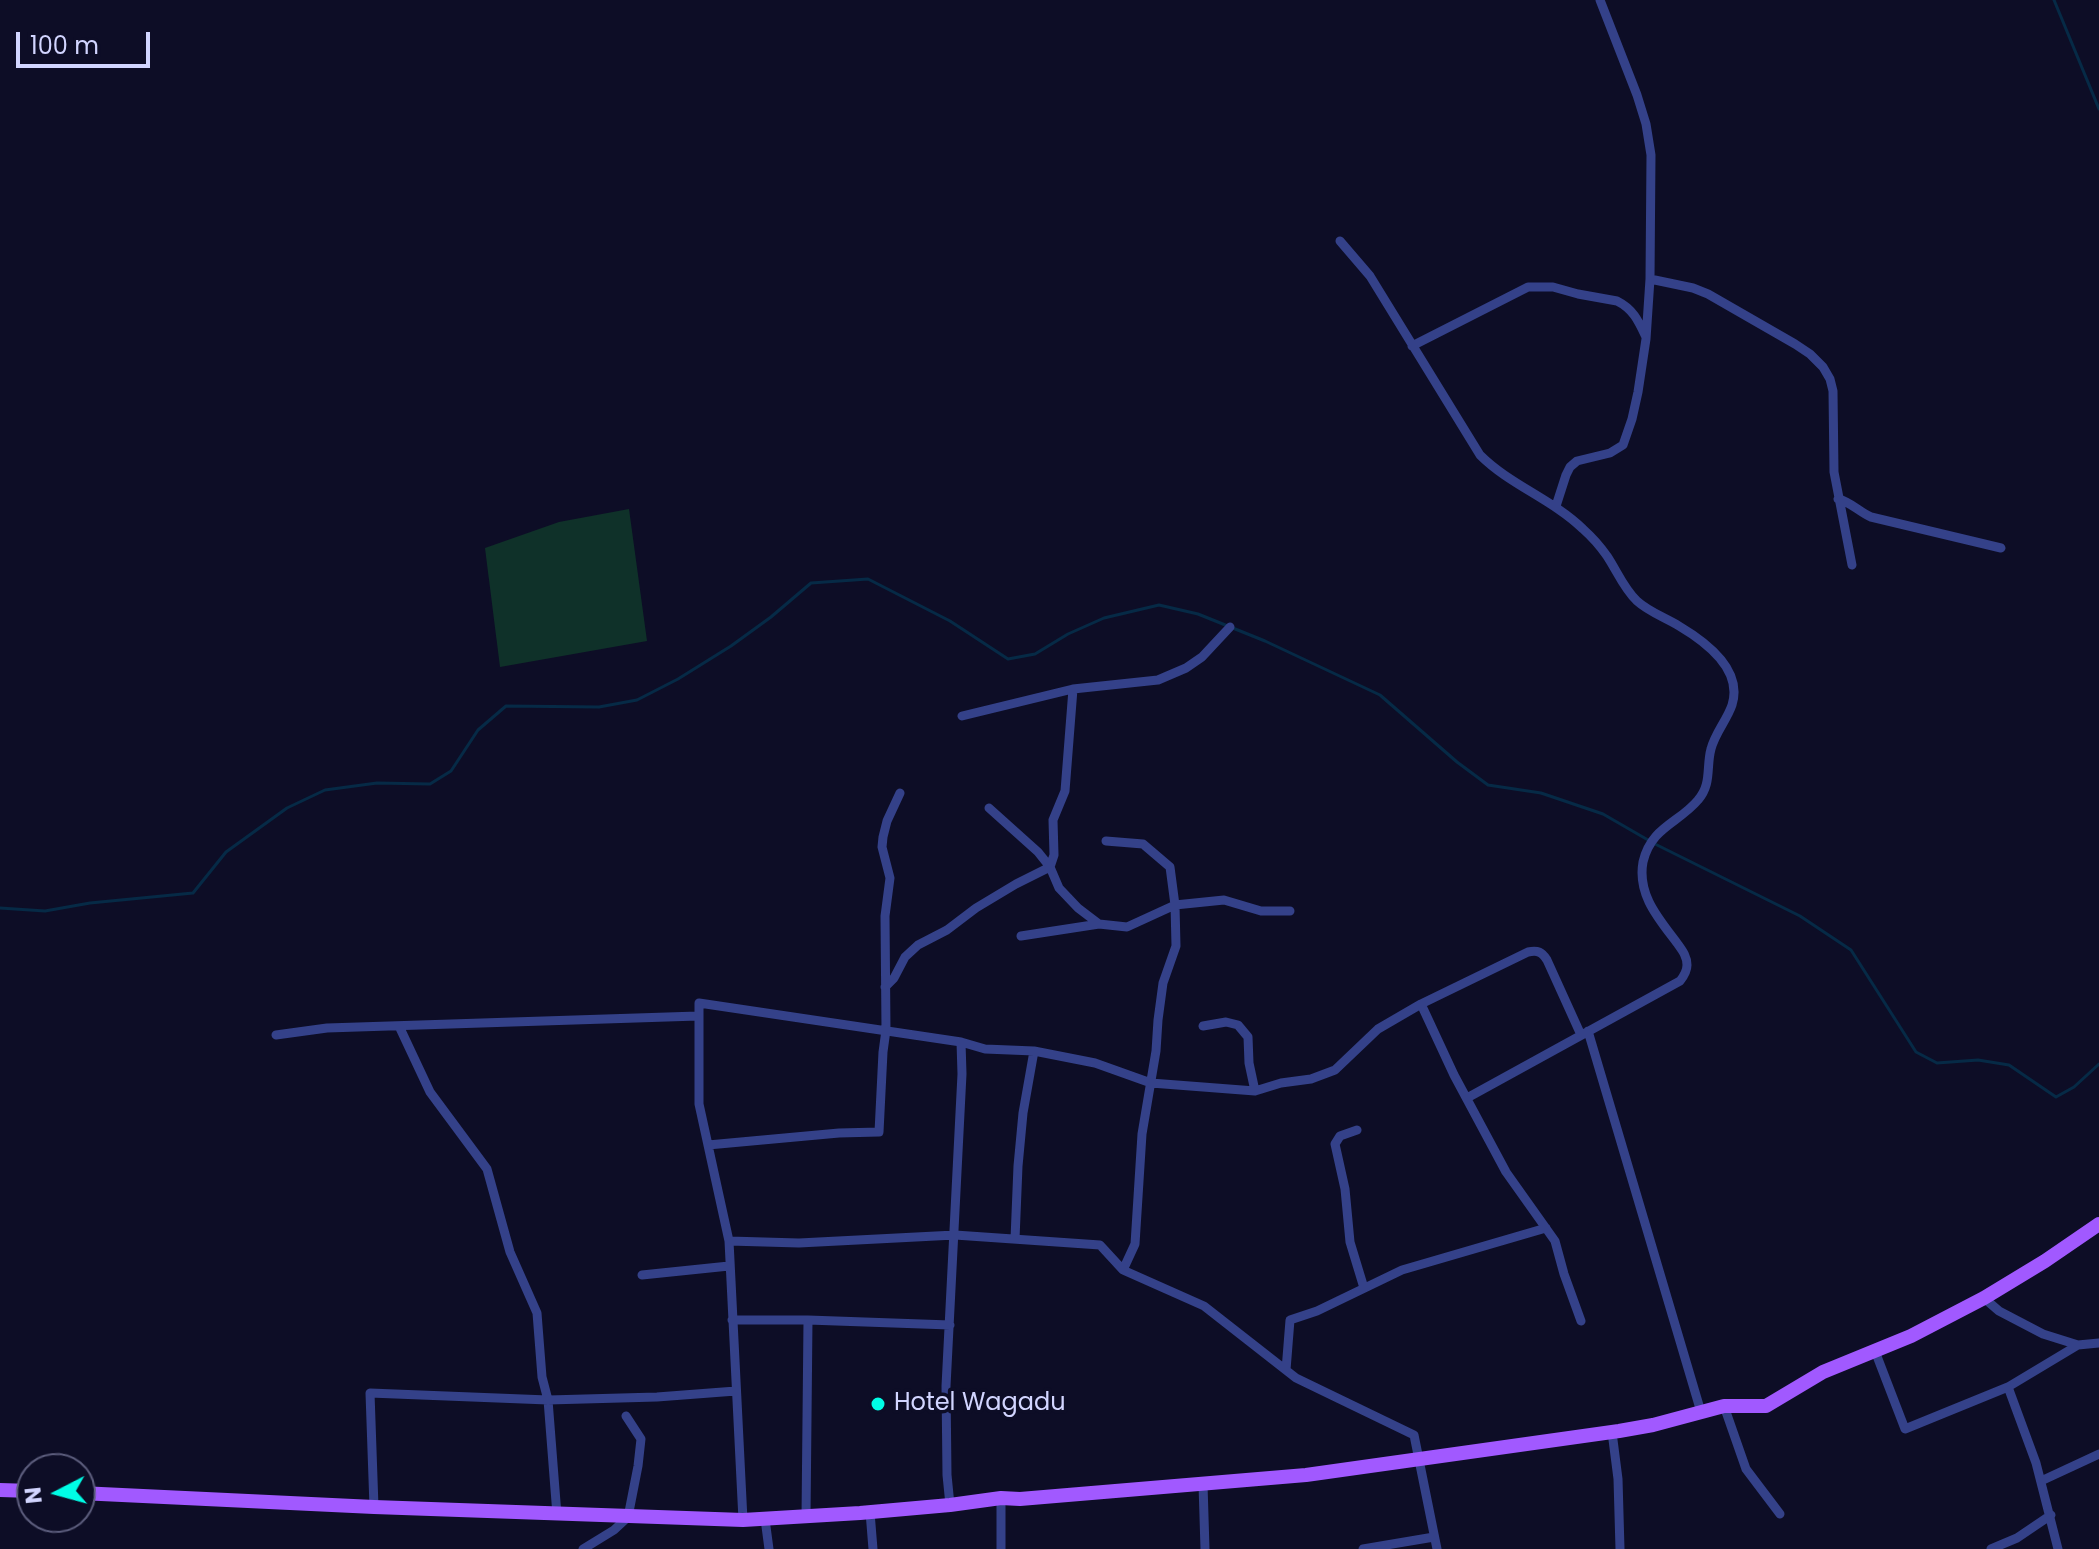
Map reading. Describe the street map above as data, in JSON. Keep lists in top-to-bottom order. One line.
{"places":["Hotel Wagadu"],"scale_bar":"100 m","north":"left"}
